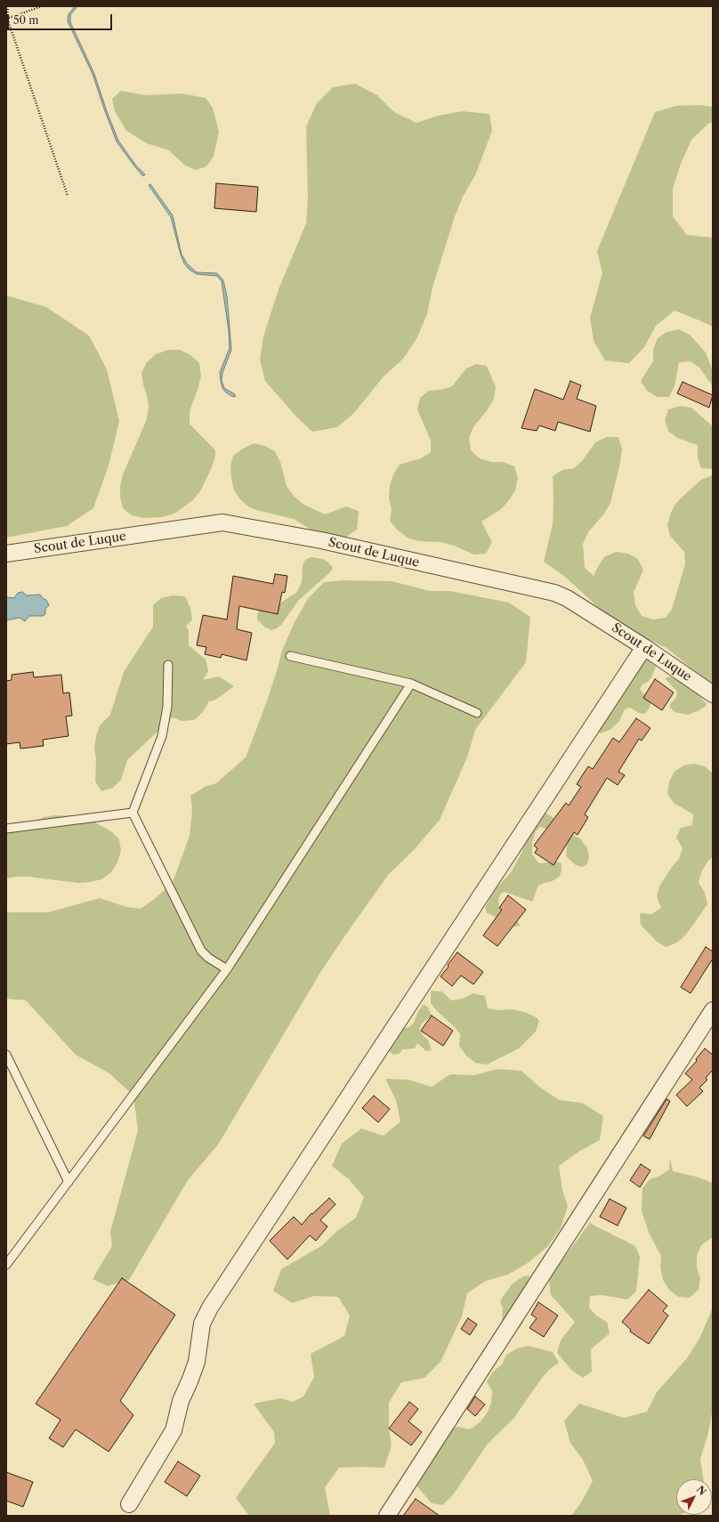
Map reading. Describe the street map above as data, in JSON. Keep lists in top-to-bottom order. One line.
{"streets":{"street":["Scout de Luque"]},"scale_bar":"50 m","north":"top right"}
